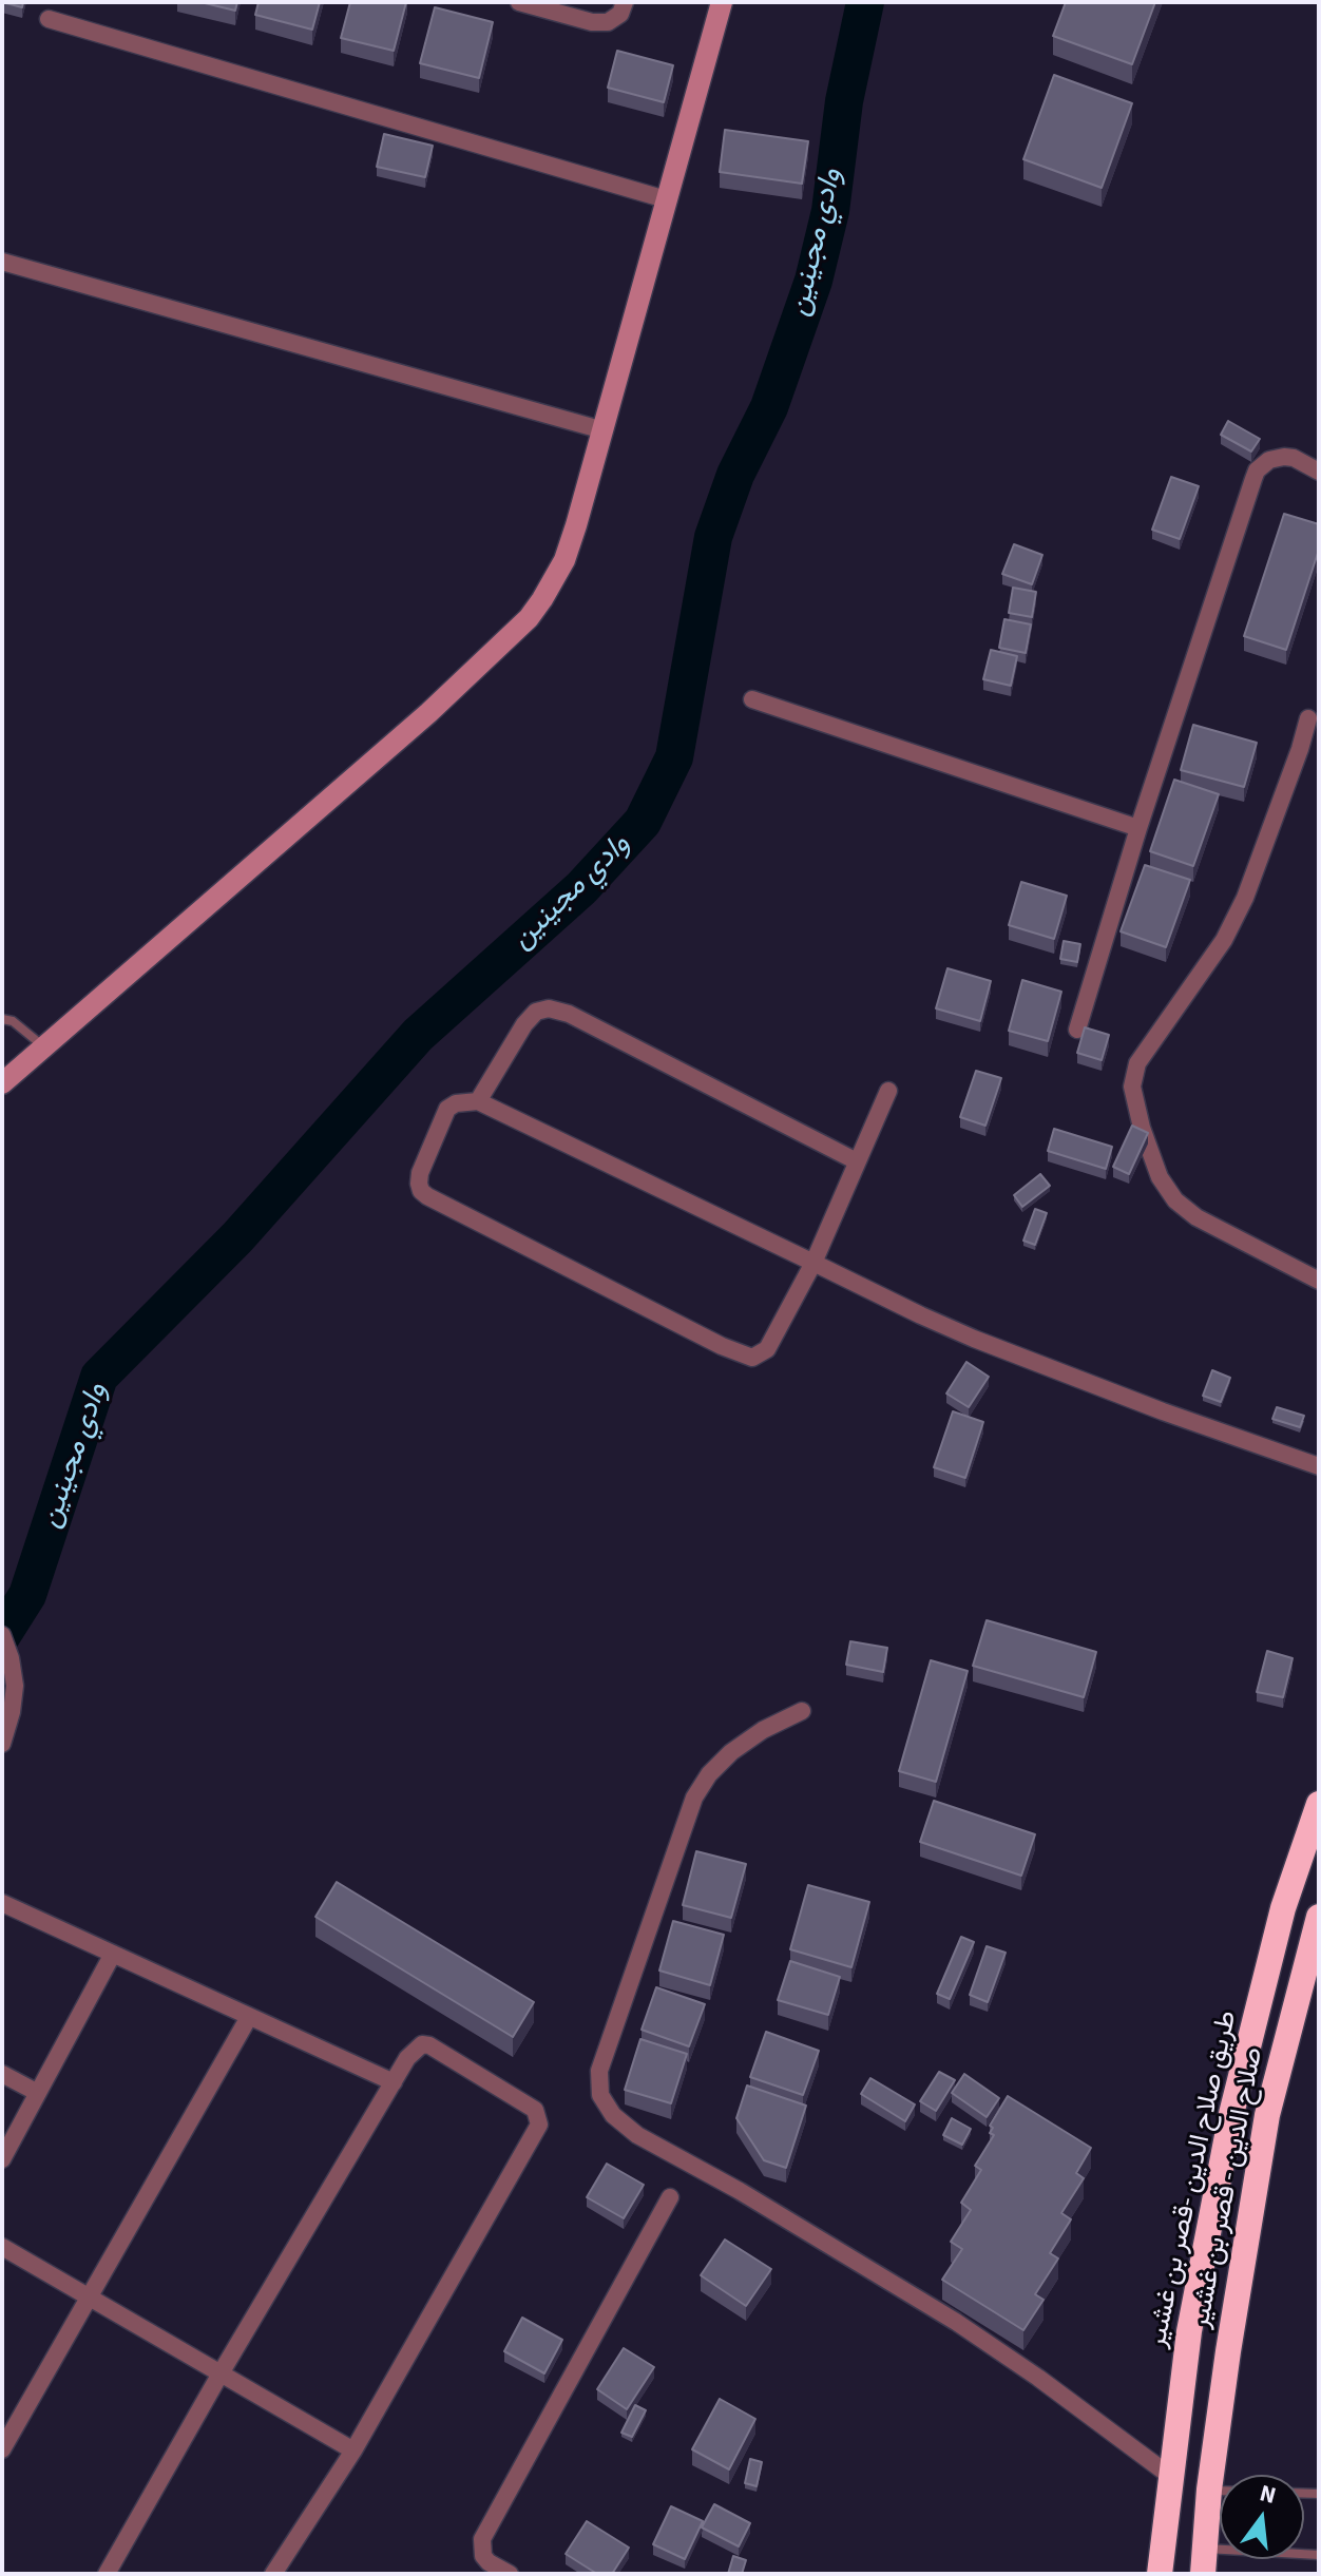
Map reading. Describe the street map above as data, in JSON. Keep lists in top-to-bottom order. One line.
{"streets":{"highway":["طريق صلاح الدين -قصر بن غشير","صلاح الدين - قصر بن غشير"]},"water":["وادي مجينين"],"north":"top"}
